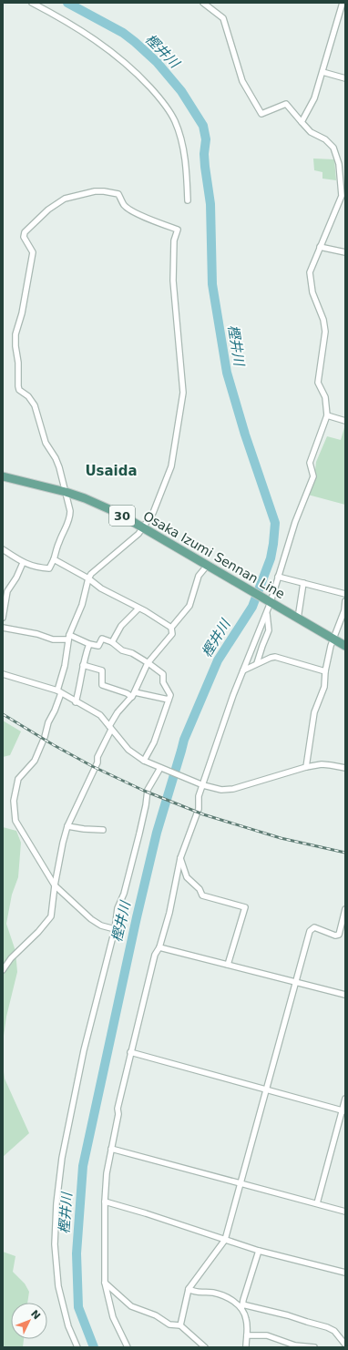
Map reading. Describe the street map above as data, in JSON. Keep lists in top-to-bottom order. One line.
{"streets":{"main road":["30","Osaka Izumi Sennan Line"]},"districts":["Usaida"],"water":["樫井川"],"north":"top right"}
